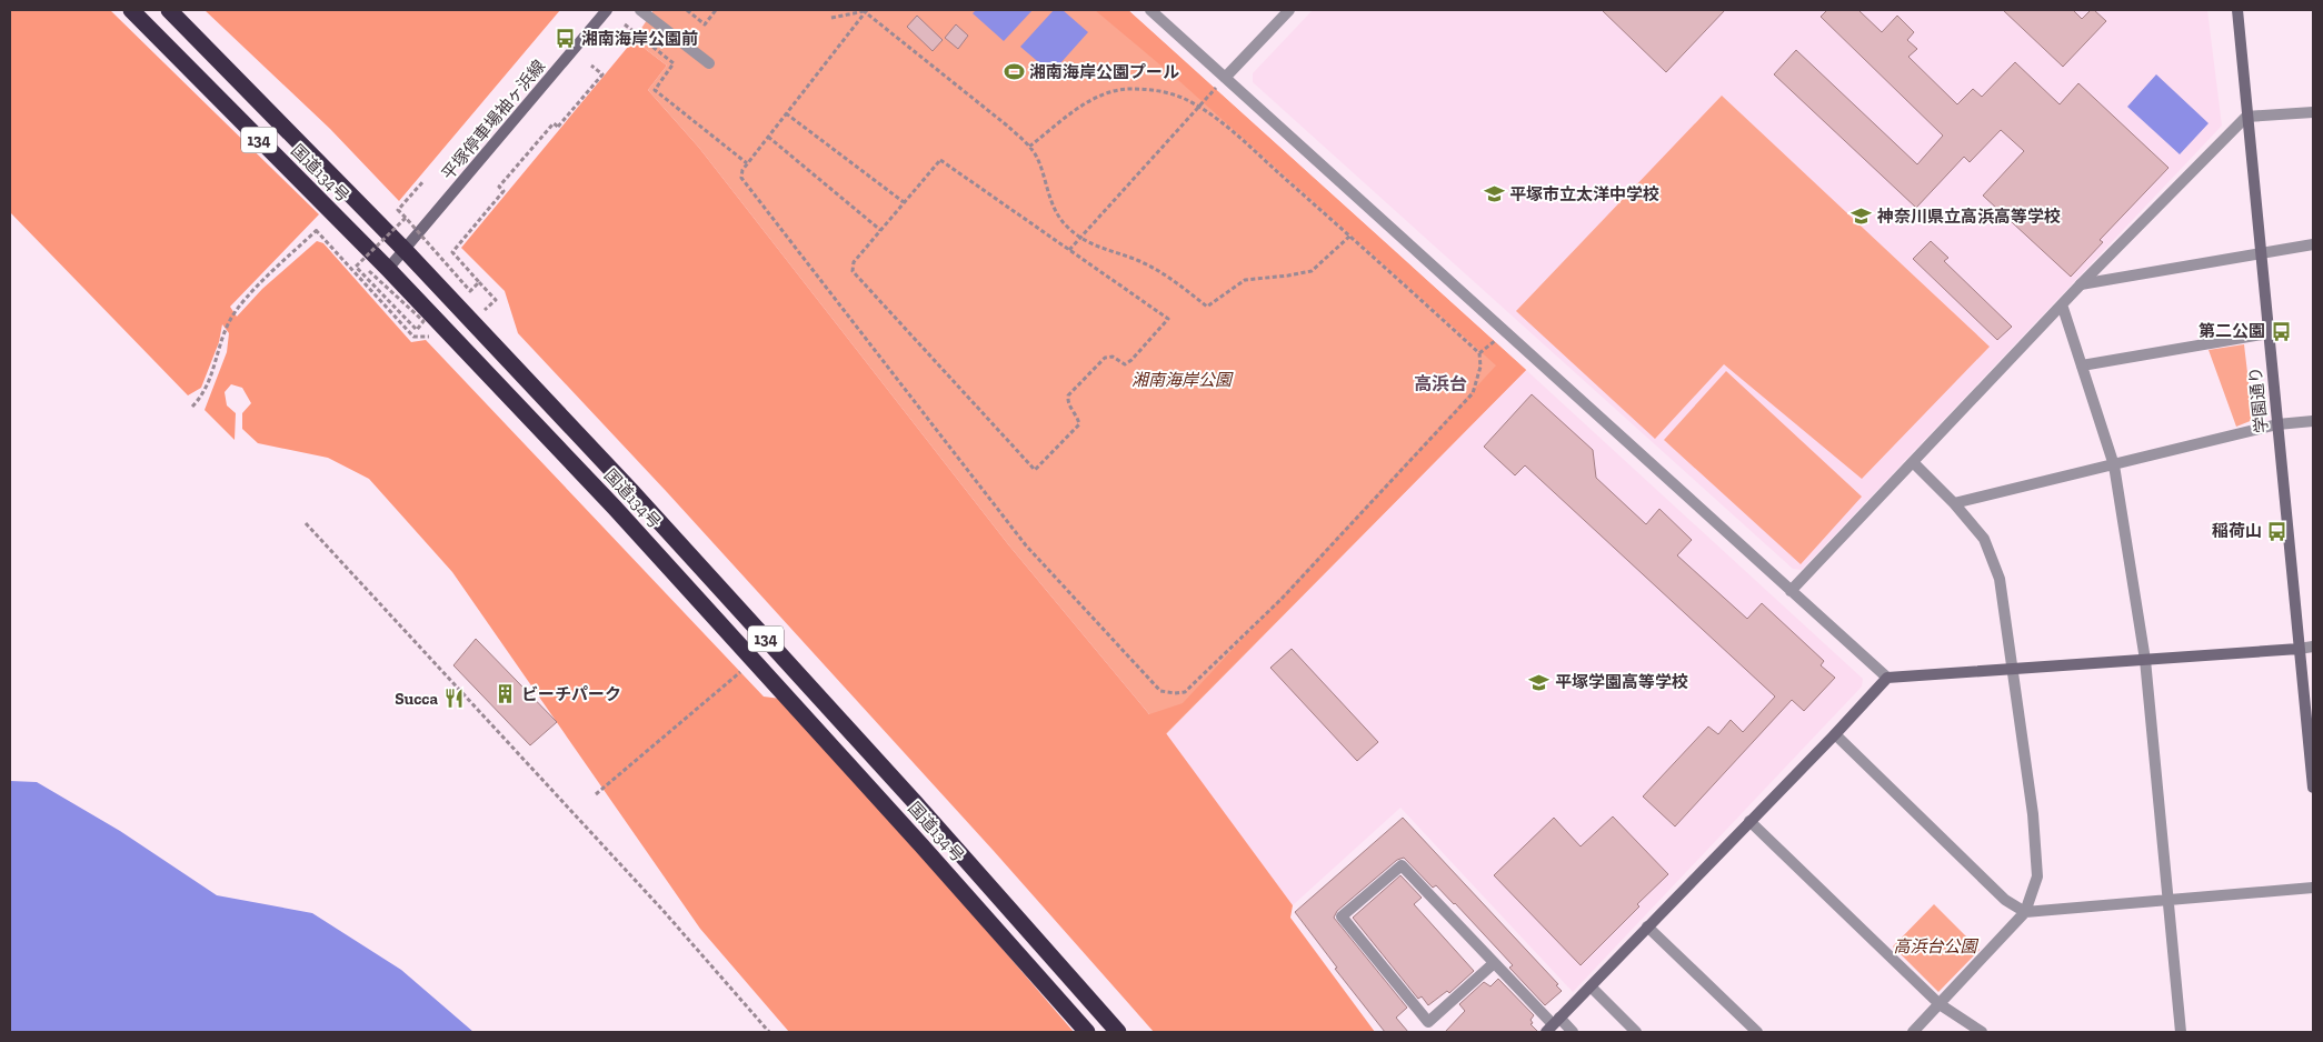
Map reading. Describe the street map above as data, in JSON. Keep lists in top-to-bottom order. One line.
{"streets":{"highway":["134","国道134号"],"street":["平塚停車場袖ヶ浜線","学園通り"]},"crossings":[["平塚停車場袖ヶ浜線","国道134号"]],"districts":["高浜台"],"parks":["湘南海岸公園","高浜台公園"],"places":{"bus stop":["湘南海岸公園前","第二公園","稲荷山"],"sports":["湘南海岸公園プール"],"school or university":["平塚市立太洋中学校","神奈川県立高浜高等学校","平塚学園高等学校"],"building":["ビーチパーク"],"restaurant":["Succa"]}}
